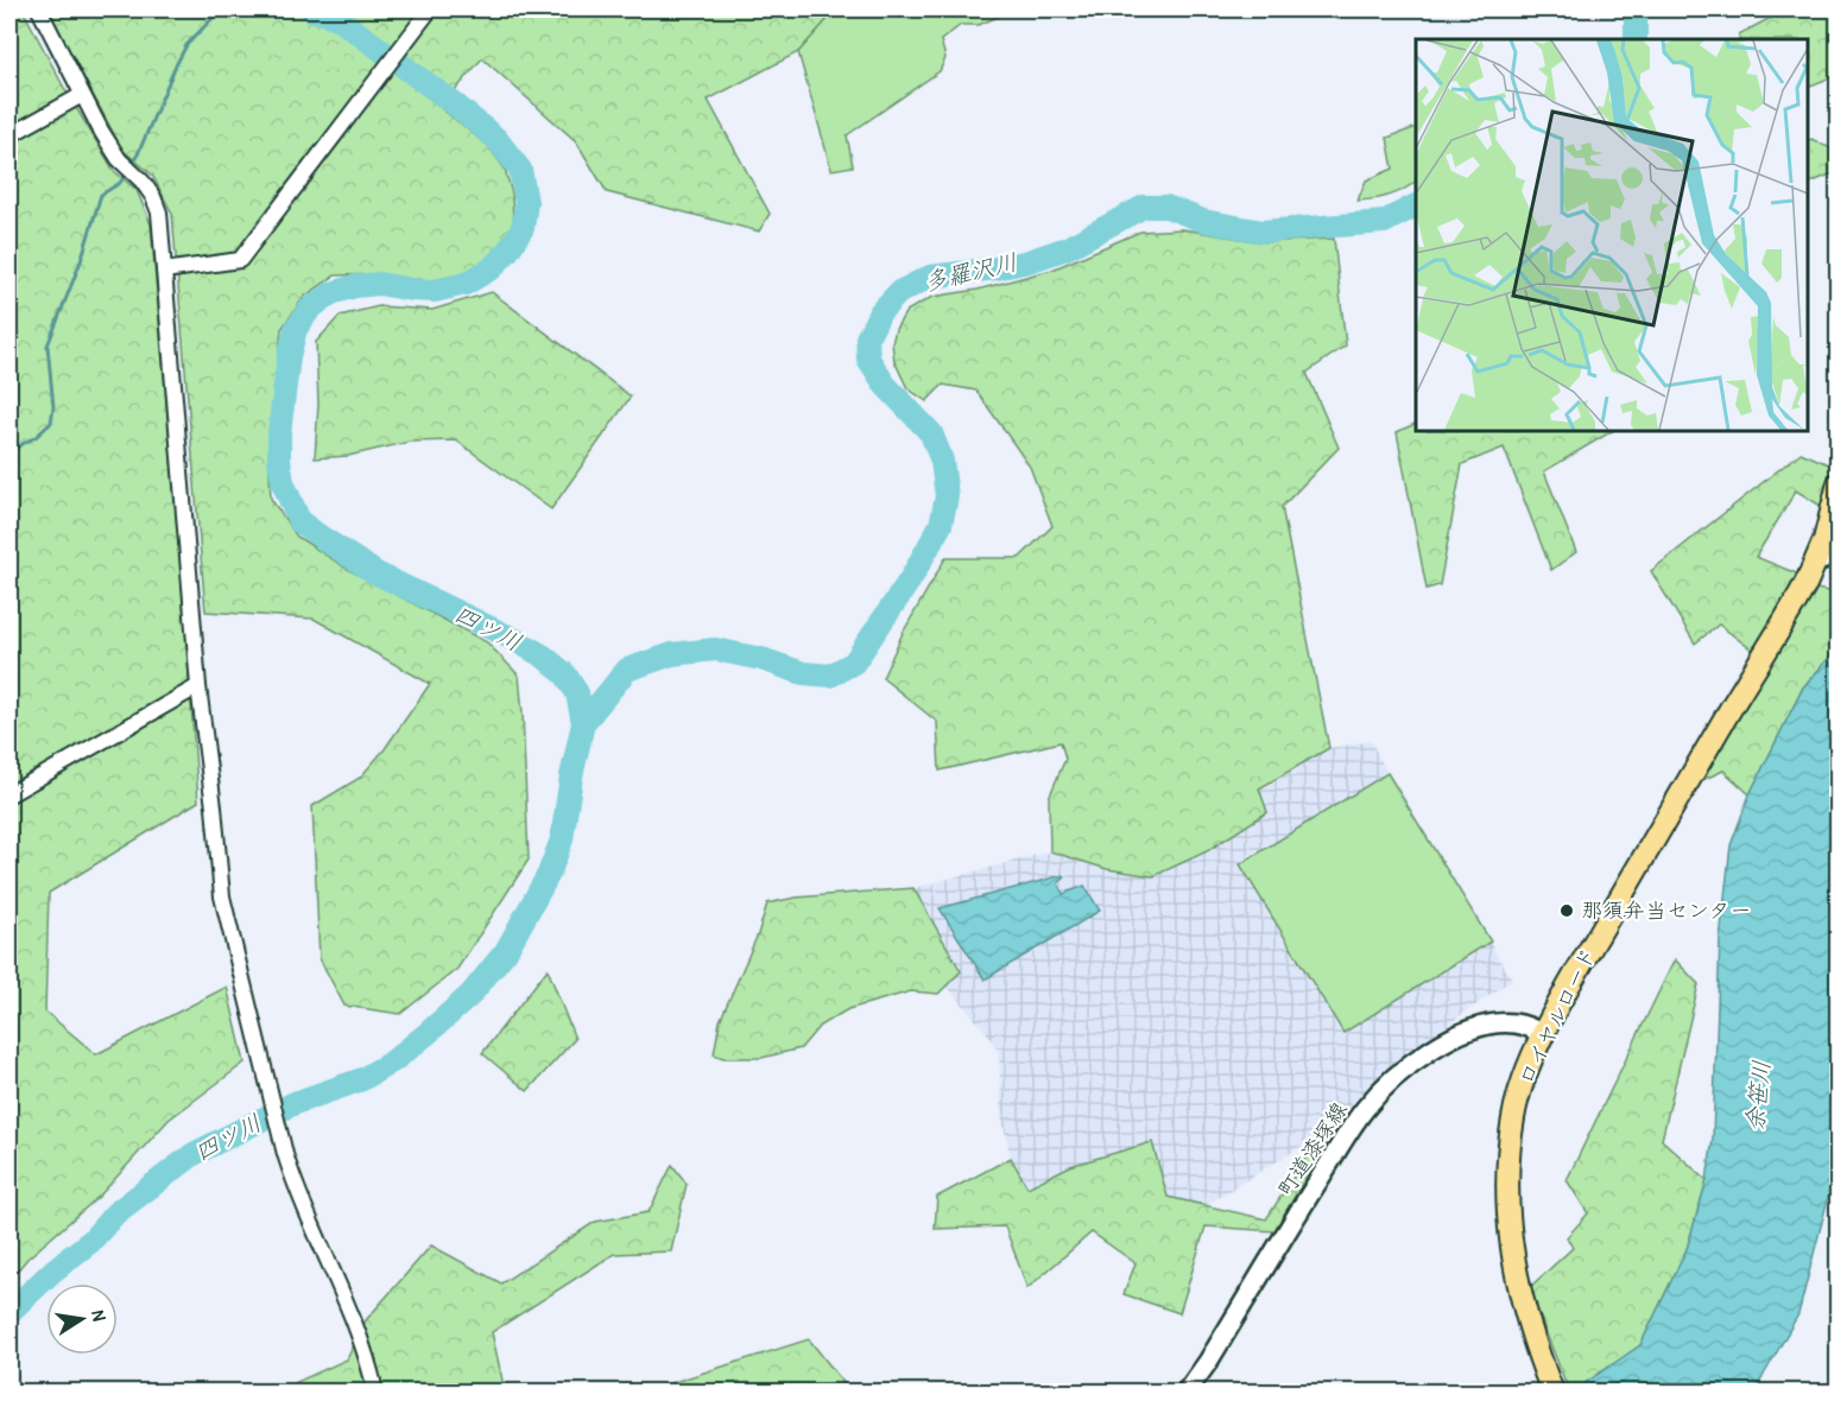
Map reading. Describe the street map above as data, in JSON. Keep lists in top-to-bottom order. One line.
{"streets":{"main road":["ロイヤルロード"],"street":["町道漆塚線"]},"crossings":[["ロイヤルロード","町道漆塚線"]],"water":["多羅沢川","四ツ川","余笹川"],"places":["那須弁当センター"],"north":"right"}
